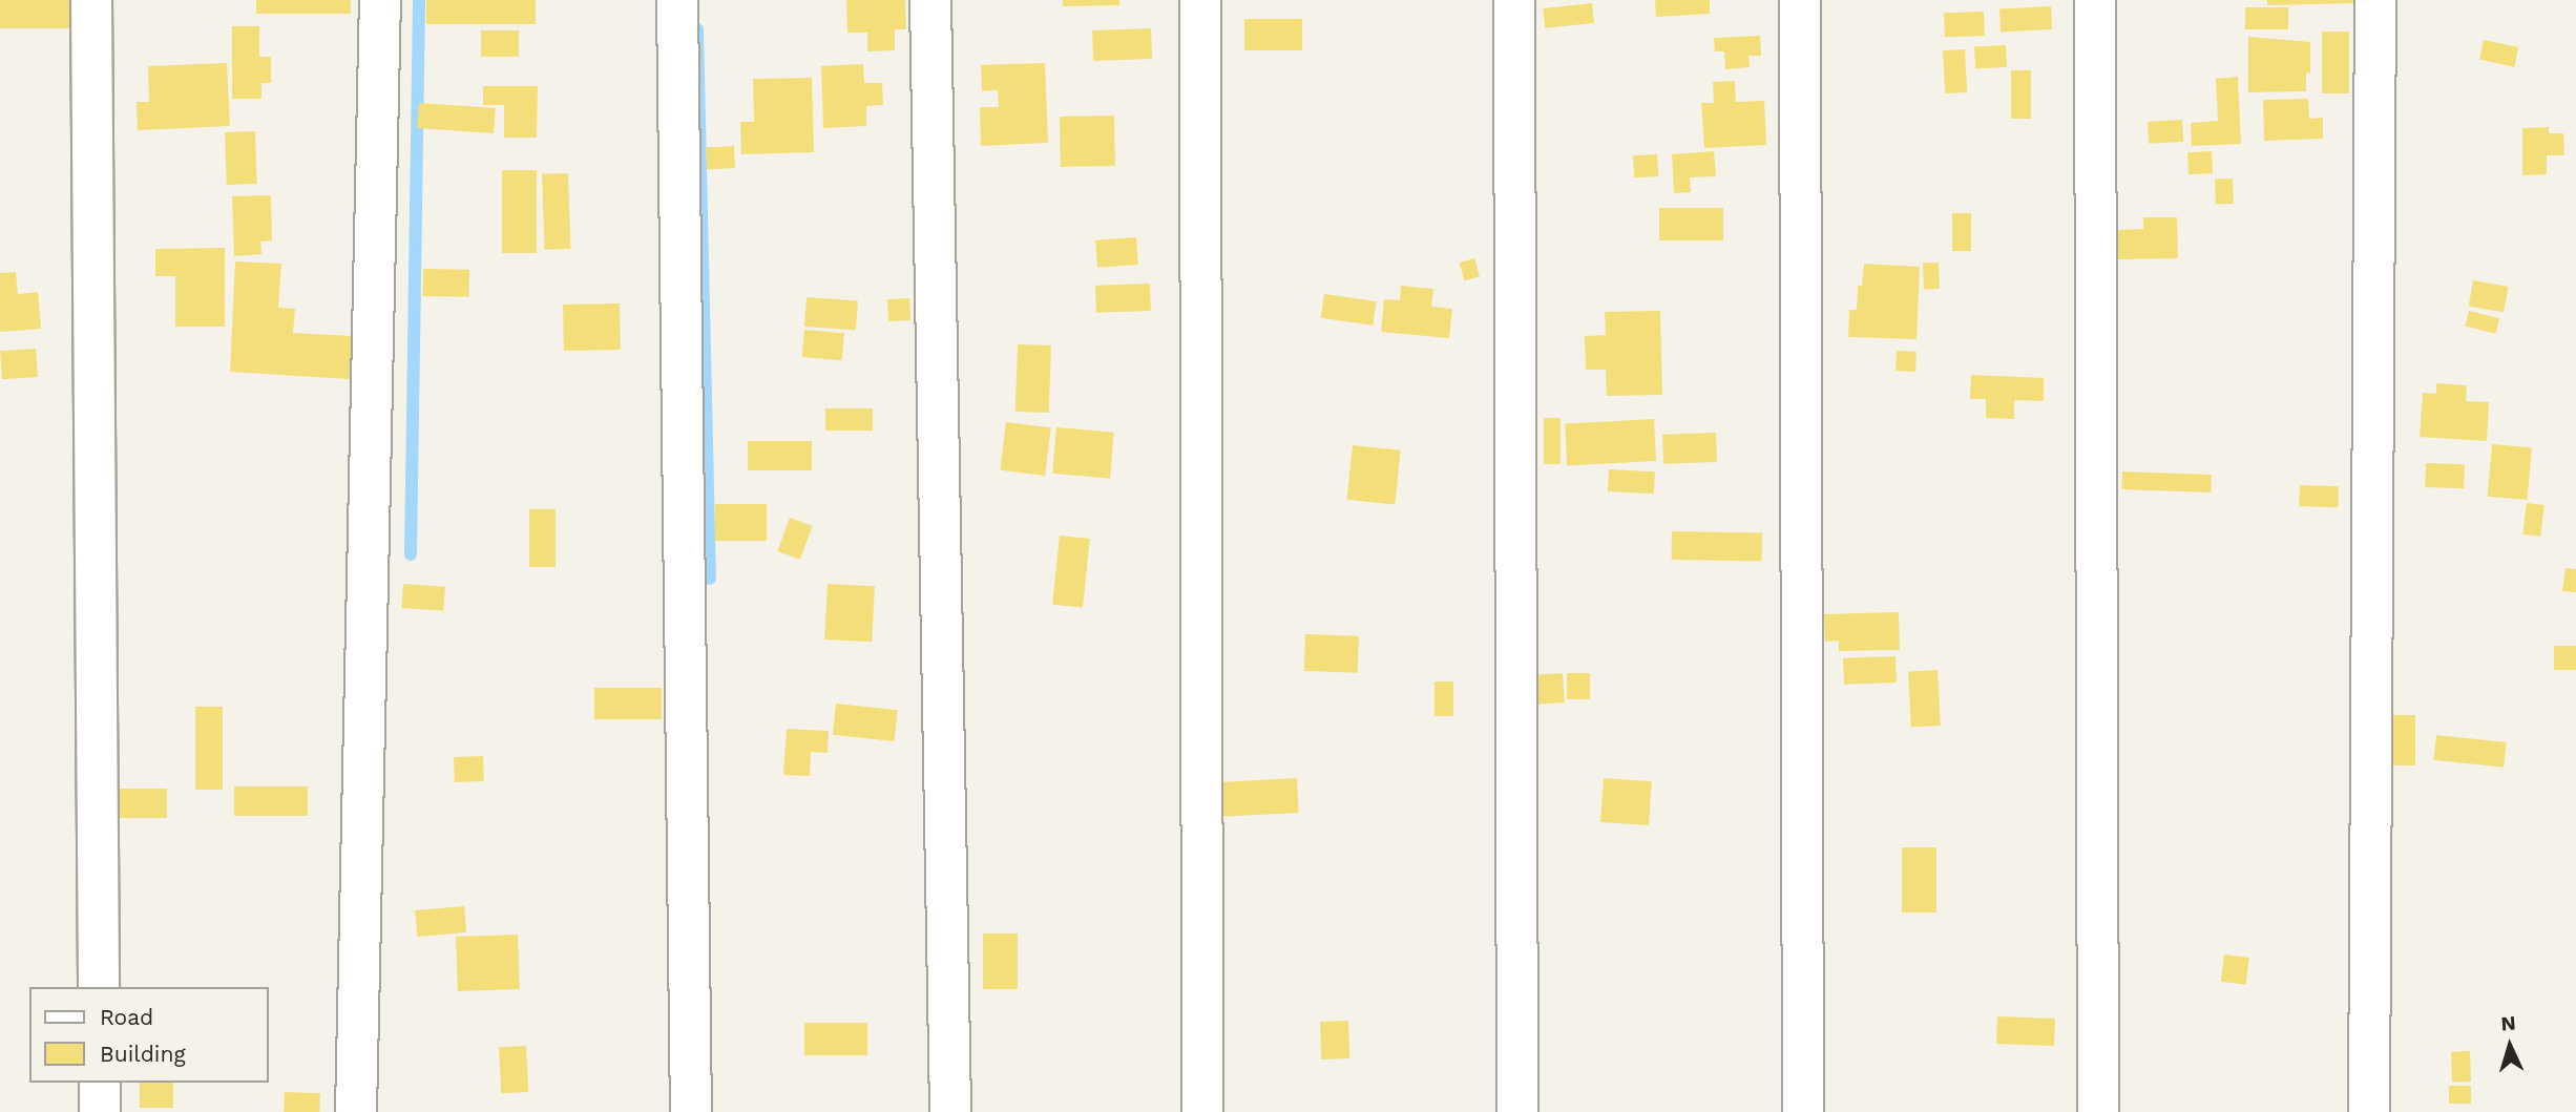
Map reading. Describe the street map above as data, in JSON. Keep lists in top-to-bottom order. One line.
{"legend":["Road","Building"],"north":"top"}
